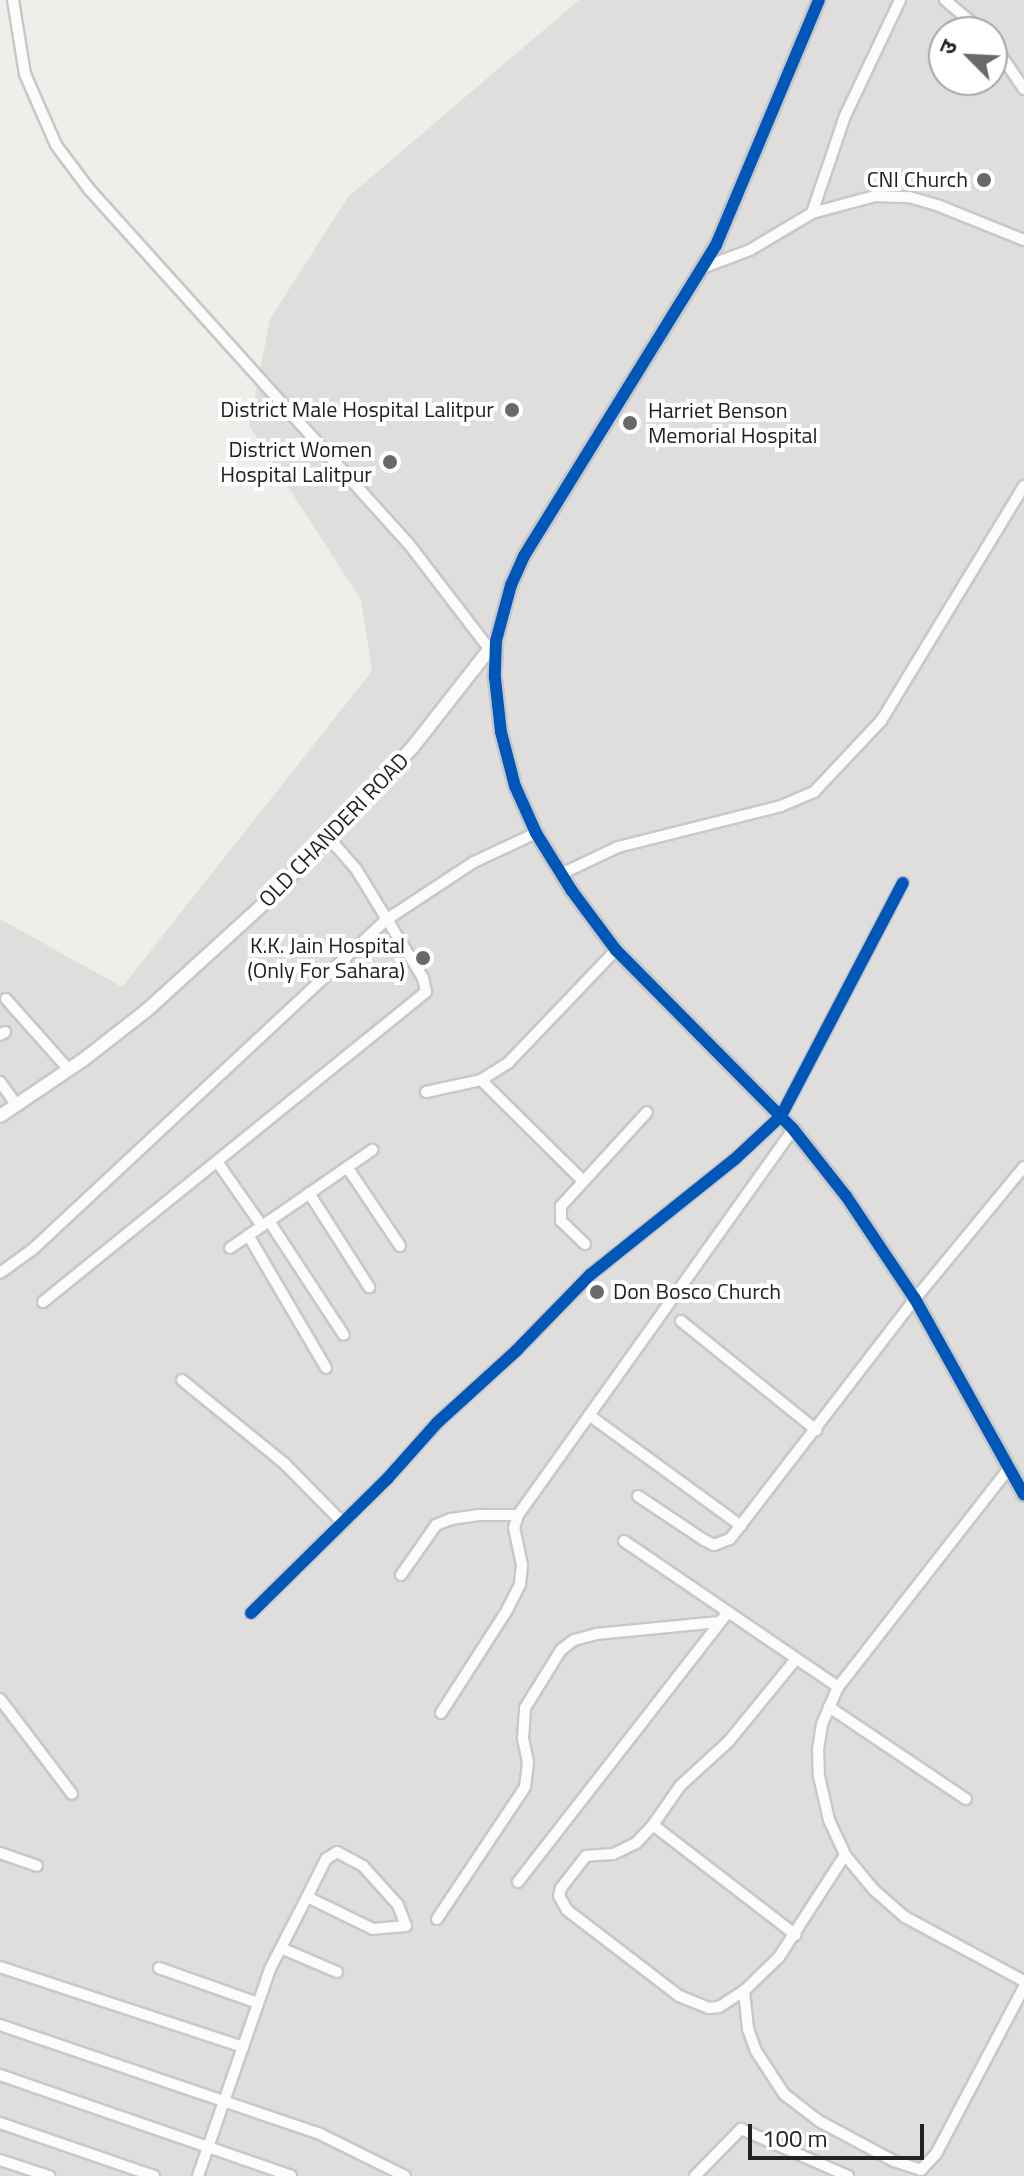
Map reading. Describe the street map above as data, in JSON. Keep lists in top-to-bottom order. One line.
{"streets":{"street":["OLD CHANDERI ROAD"]},"places":["CNI Church","District Male Hospital Lalitpur","Harriet Benson Memorial Hospital","District Women Hospital Lalitpur","K.K. Jain Hospital (Only For Sahara)","Don Bosco Church"],"scale_bar":"100 m","north":"top left"}
